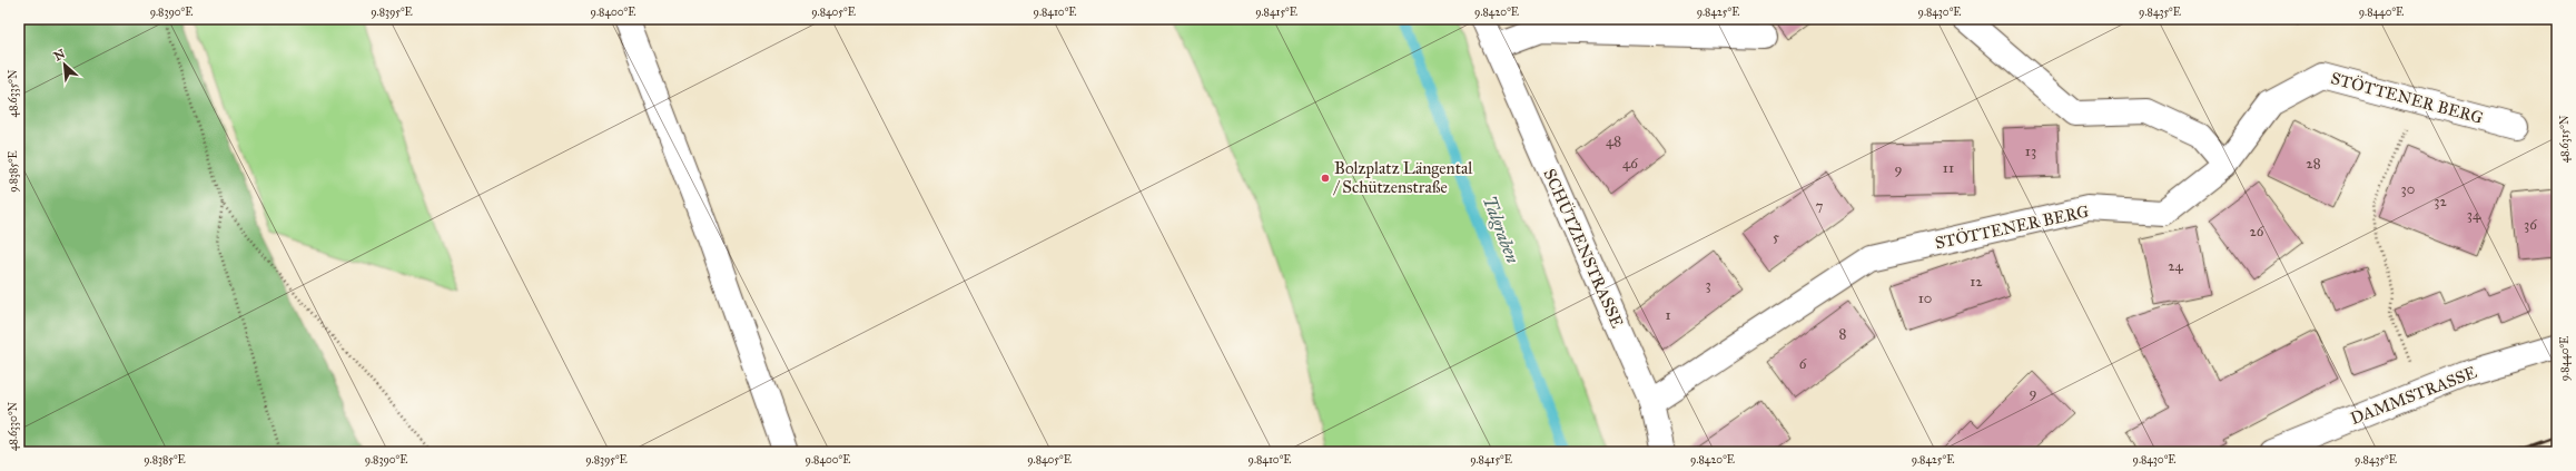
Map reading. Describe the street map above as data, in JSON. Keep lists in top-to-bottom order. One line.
{"streets":{"street":["STÖTTENER BERG","SCHÜTZENSTRASSE","DAMMSTRASSE"]},"crossings":[["STÖTTENER BERG","SCHÜTZENSTRASSE"]],"water":["Talgraben"],"places":["Bolzplatz Längental / Schützenstraße"],"house_numbers":["48","13","46","28","11","9","30","32","7","34","36","26","5","24","12","3","10","1","8","6","9"],"north":"top left","coordinates":["9.8390°E","9.8395°E","9.8400°E","9.8405°E","9.8410°E","9.8415°E","9.8420°E","9.8425°E","9.8430°E","9.8435°E","9.8440°E","48.6335°N","48.6315°N","9.8385°E","48.6330°N"]}
